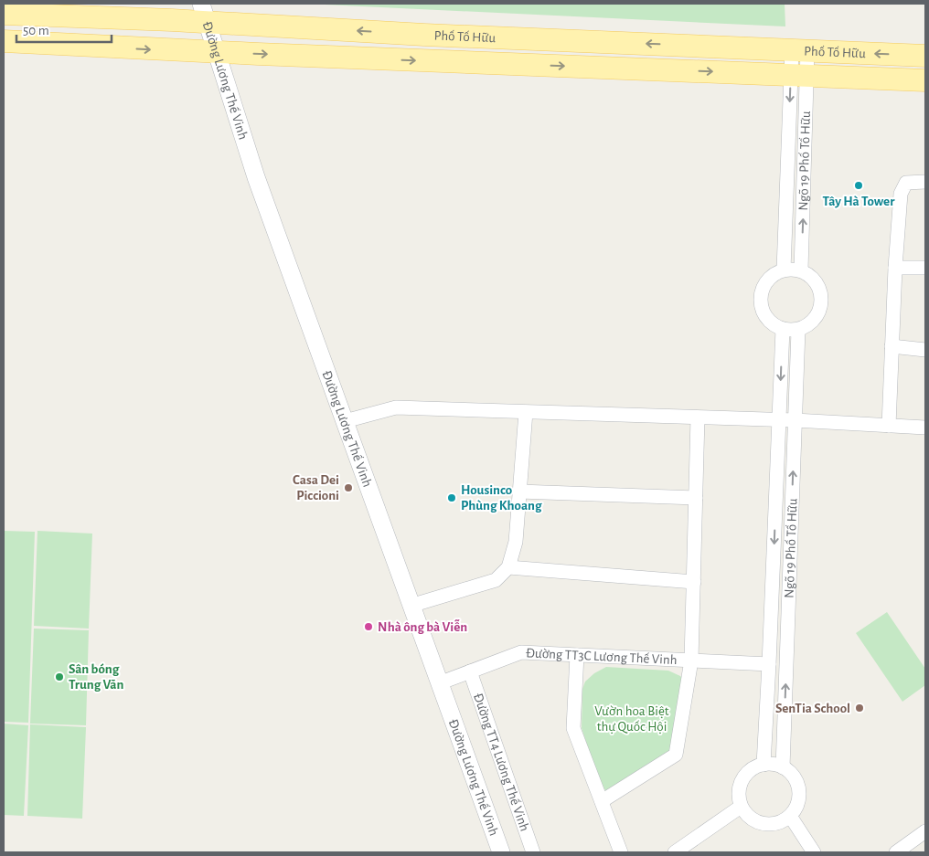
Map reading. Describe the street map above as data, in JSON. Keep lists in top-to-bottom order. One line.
{"streets":{"main road":["Phố Tố Hữu"],"street":["Đường Lương Thế Vinh","Ngõ 19 Phố Tố Hữu","Đường TT3C Lương Thế Vinh","Đường TT4 Lương Thế Vinh"]},"crossings":[["Phố Tố Hữu","Đường Lương Thế Vinh"],["Phố Tố Hữu","Ngõ 19 Phố Tố Hữu"],["Đường Lương Thế Vinh","Đường TT3C Lương Thế Vinh"],["Ngõ 19 Phố Tố Hữu","Đường TT3C Lương Thế Vinh"],["Đường TT3C Lương Thế Vinh","Đường TT4 Lương Thế Vinh"]],"parks":["Vườn hoa Biệt thự Quốc Hội"],"places":["Tây Hà Tower","Casa Dei Piccioni","Housinco Phùng Khoang","Nhà ông bà Viễn","Sân bóng Trung Văn","SenTia School"],"scale_bar":"50 m"}
